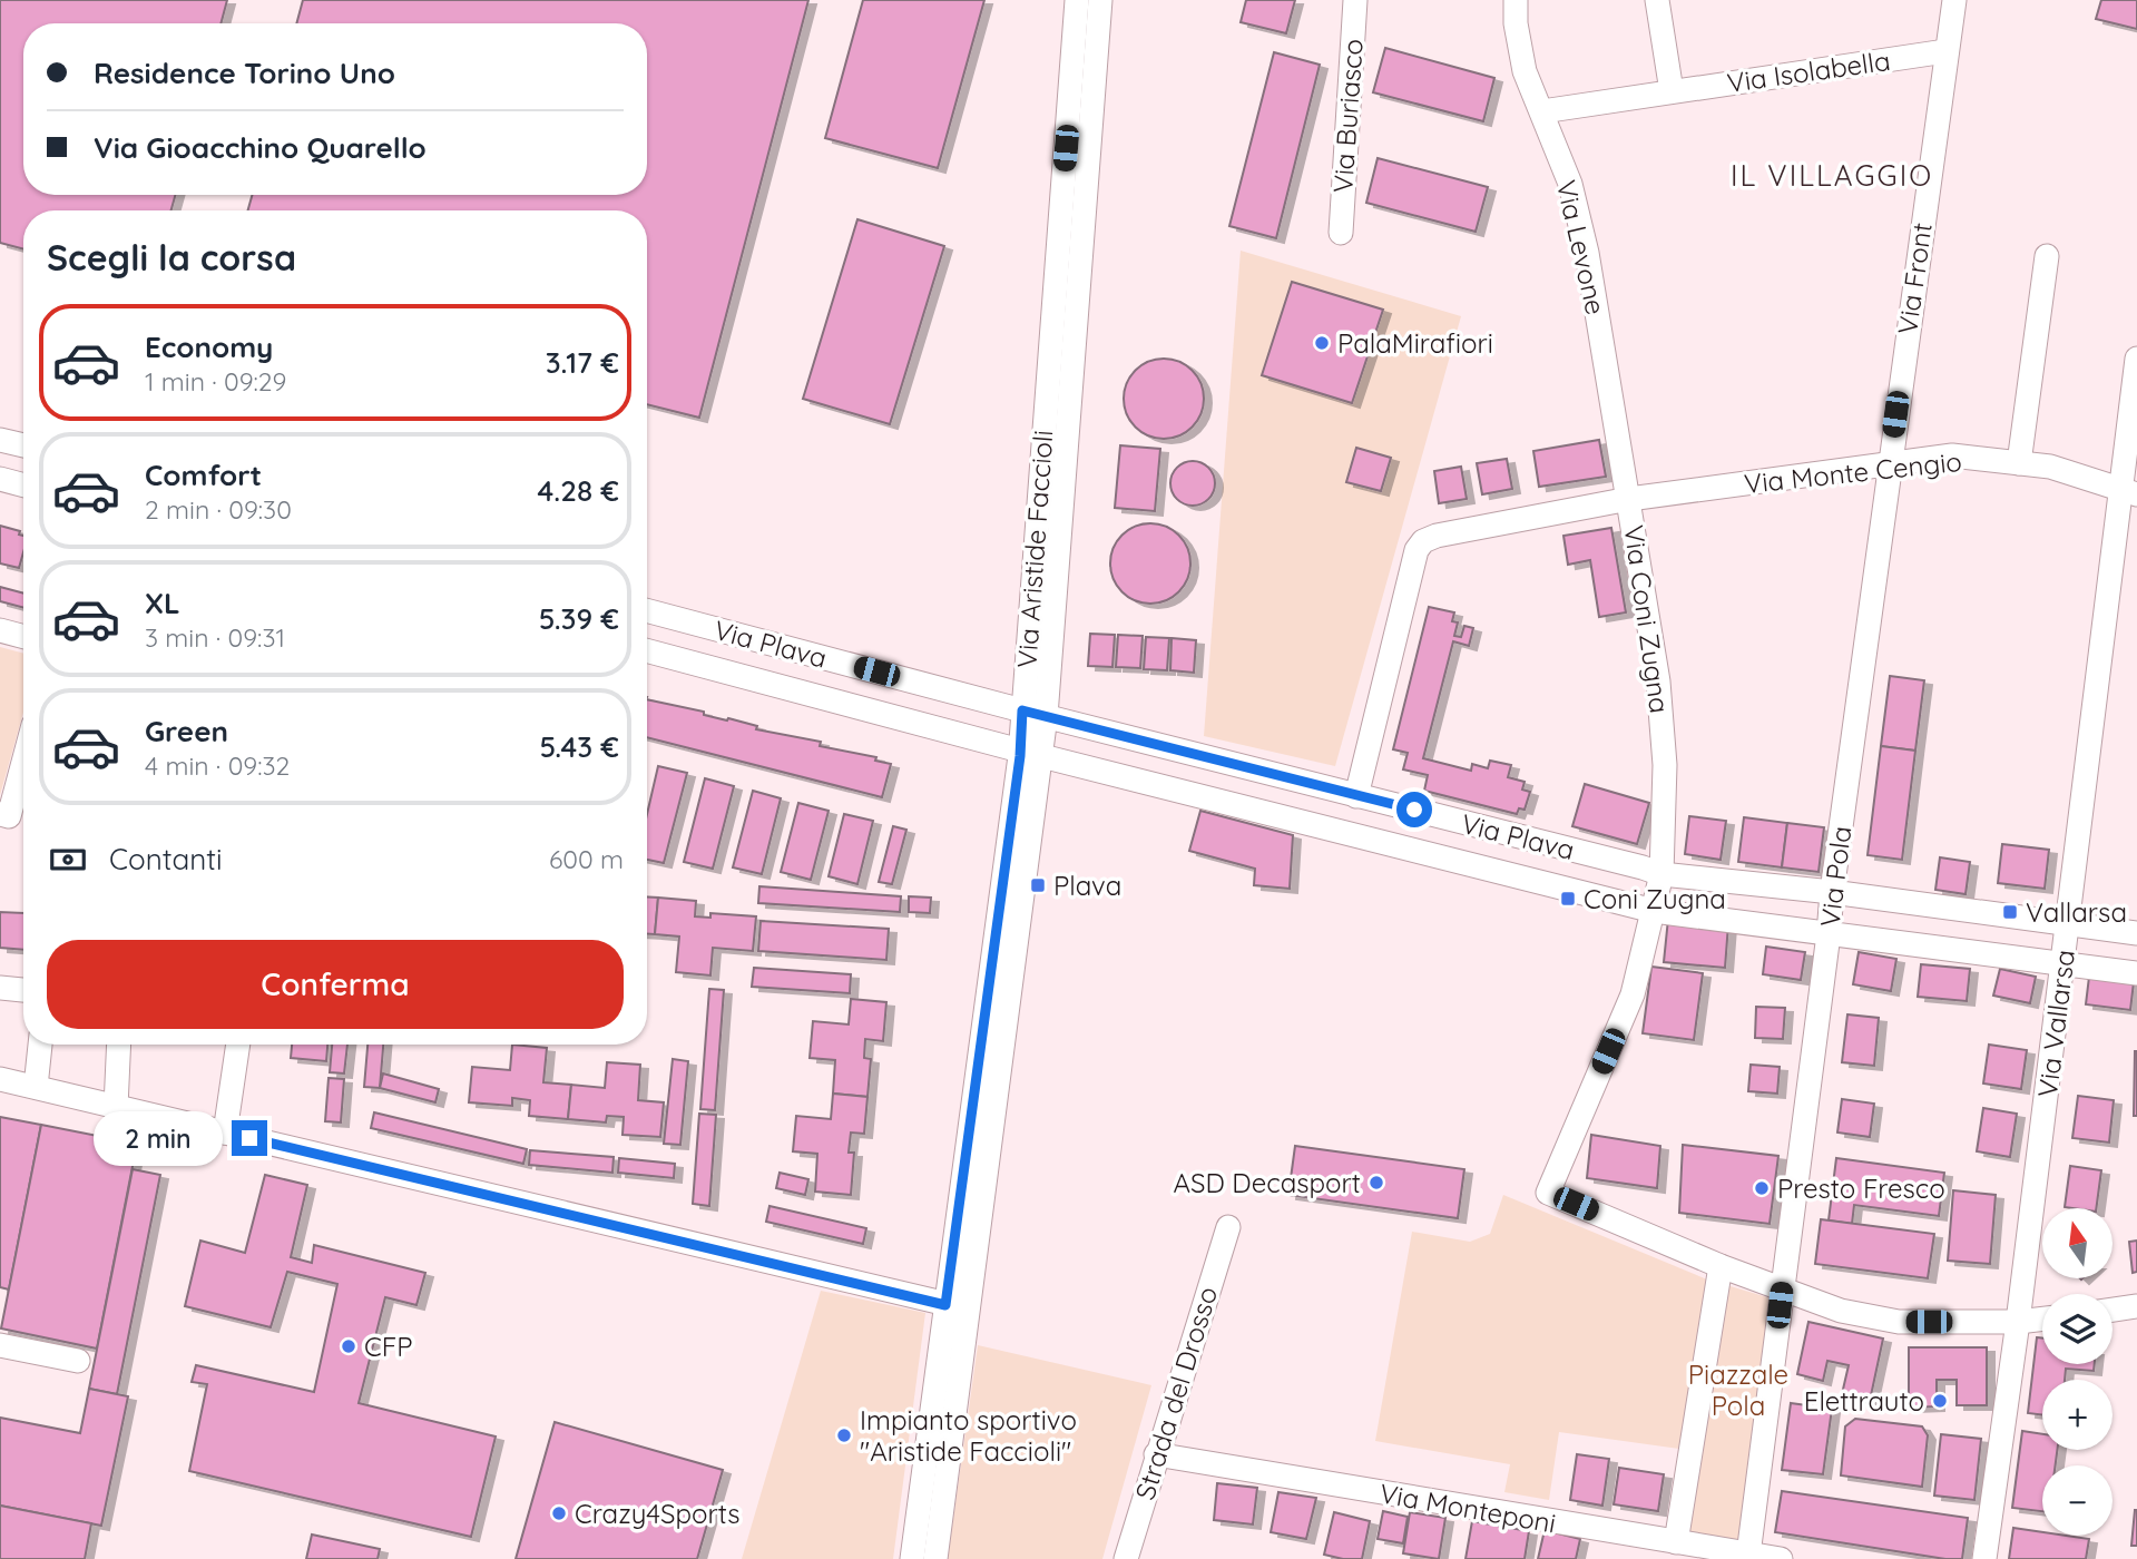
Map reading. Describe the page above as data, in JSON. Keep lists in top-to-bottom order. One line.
{"streets":{"street":["Via Isolabella","Via Buriasco","Via Levone","Via Front","Via Monte Cengio","Via Aristide Faccioli","Via Coni Zugna","Via Plava","Via Pola","Via Vallarsa","Strada del Drosso","Via Monteponi"]},"crossings":[["Via Isolabella","Via Levone"],["Via Isolabella","Via Front"],["Via Levone","Via Monte Cengio"],["Via Levone","Via Coni Zugna"],["Via Front","Via Monte Cengio"],["Via Front","Via Pola"],["Via Monte Cengio","Via Coni Zugna"],["Via Monte Cengio","Via Pola"],["Via Monte Cengio","Via Vallarsa"],["Via Aristide Faccioli","Via Plava"],["Via Coni Zugna","Via Plava"],["Via Plava","Via Pola"],["Via Plava","Via Vallarsa"],["Strada del Drosso","Via Monteponi"]],"districts":["IL VILLAGGIO"],"parks":["Piazzale Pola"],"places":{"other":["PalaMirafiori","ASD Decasport","Presto Fresco","CFP","Elettrauto","Impianto sportivo \"Aristide Faccioli\"","Crazy4Sports"],"transit":["Plava","Coni Zugna","Vallarsa"]},"north":"top","page":{"banner":["Residence Torino Uno","Via Gioacchino Quarello"],"heading":"Scegli la corsa","list":[{"name":"Economy","note":"1 min · 09:29","value":"3.17 €"},{"name":"Comfort","note":"2 min · 09:30","value":"4.28 €"},{"name":"XL","note":"3 min · 09:31","value":"5.39 €"},{"name":"Green","note":"4 min · 09:32","value":"5.43 €"}],"pay":["Contanti","600 m"],"buttons":"Conferma","bubble":"2 min","map_buttons":["+","−"]}}
